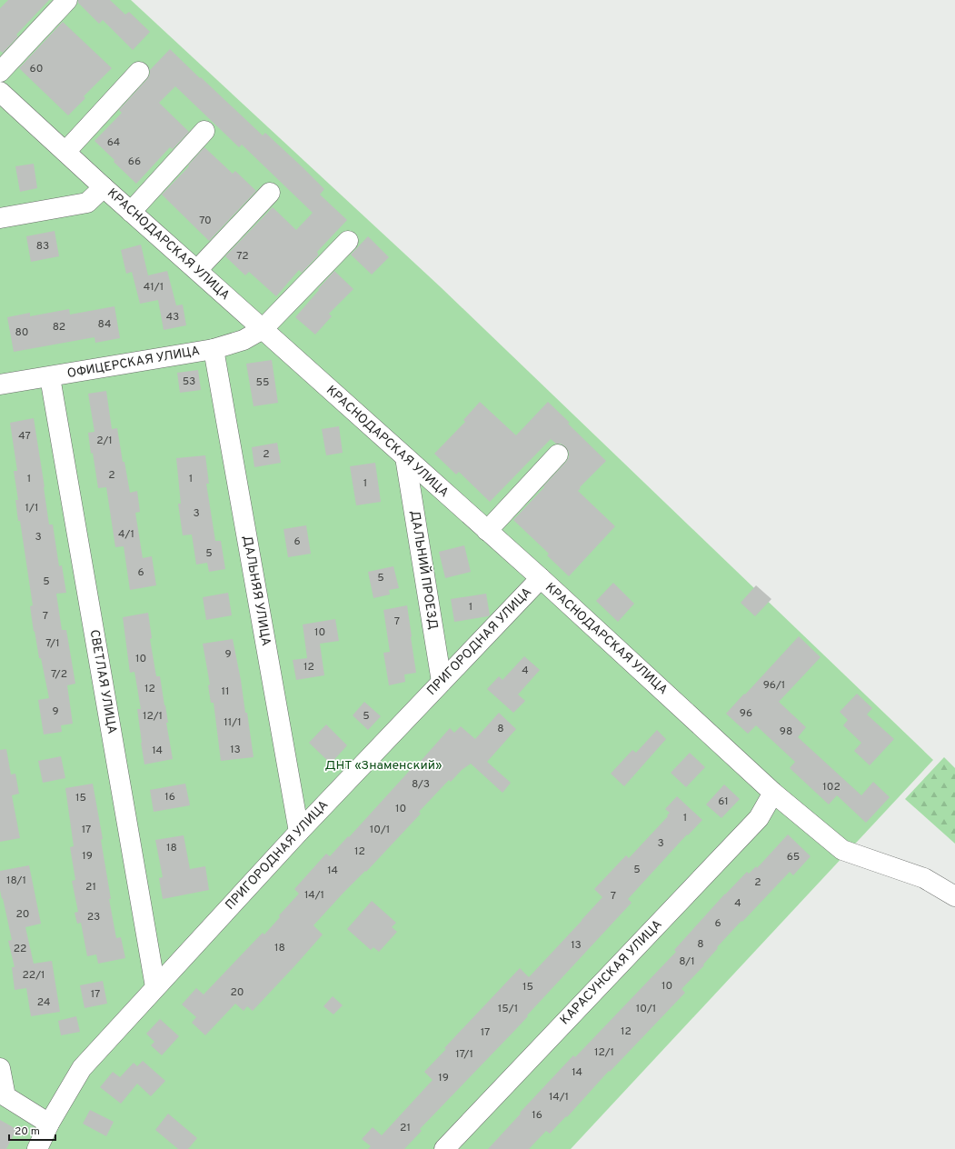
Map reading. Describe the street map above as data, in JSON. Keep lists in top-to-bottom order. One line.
{"streets":{"street":["КРАСНОДАРСКАЯ УЛИЦА","ОФИЦЕРСКАЯ УЛИЦА","ДАЛЬНИЙ ПРОЕЗД","ДАЛЬНЯЯ УЛИЦА","ПРИГОРОДНАЯ УЛИЦА","СВЕТЛАЯ УЛИЦА","КАРАСУНСКАЯ УЛИЦА"]},"crossings":[["КРАСНОДАРСКАЯ УЛИЦА","ОФИЦЕРСКАЯ УЛИЦА"],["КРАСНОДАРСКАЯ УЛИЦА","ДАЛЬНИЙ ПРОЕЗД"],["КРАСНОДАРСКАЯ УЛИЦА","ПРИГОРОДНАЯ УЛИЦА"],["КРАСНОДАРСКАЯ УЛИЦА","КАРАСУНСКАЯ УЛИЦА"],["ОФИЦЕРСКАЯ УЛИЦА","ДАЛЬНЯЯ УЛИЦА"],["ОФИЦЕРСКАЯ УЛИЦА","СВЕТЛАЯ УЛИЦА"],["ДАЛЬНИЙ ПРОЕЗД","ПРИГОРОДНАЯ УЛИЦА"],["ДАЛЬНЯЯ УЛИЦА","ПРИГОРОДНАЯ УЛИЦА"],["ПРИГОРОДНАЯ УЛИЦА","СВЕТЛАЯ УЛИЦА"]],"parks":["ДНТ «Знаменский»"],"house_numbers":["60","64","66","70","83","72","41/1","43","84","82","80","53","55","47","2/1","2","2","1","1","1","1/1","3","4/1","3","6","5","6","5","5","1","7","7","10","7/1","9","10","12","4","7/2","96/1","12","11","9","96","12/1","5","11/1","8","98","13","14","8/3","102","16","15","61","10","1","17","10/1","3","18","12","19","65","5","14","18/1","2","21","14/1","7","4","20","23","6","8","13","18","22","8/1","22/1","10","15","20","17","24","15/1","10/1","12","17","12/1","17/1","14","19","14/1","16","21"],"scale_bar":"20 m"}
